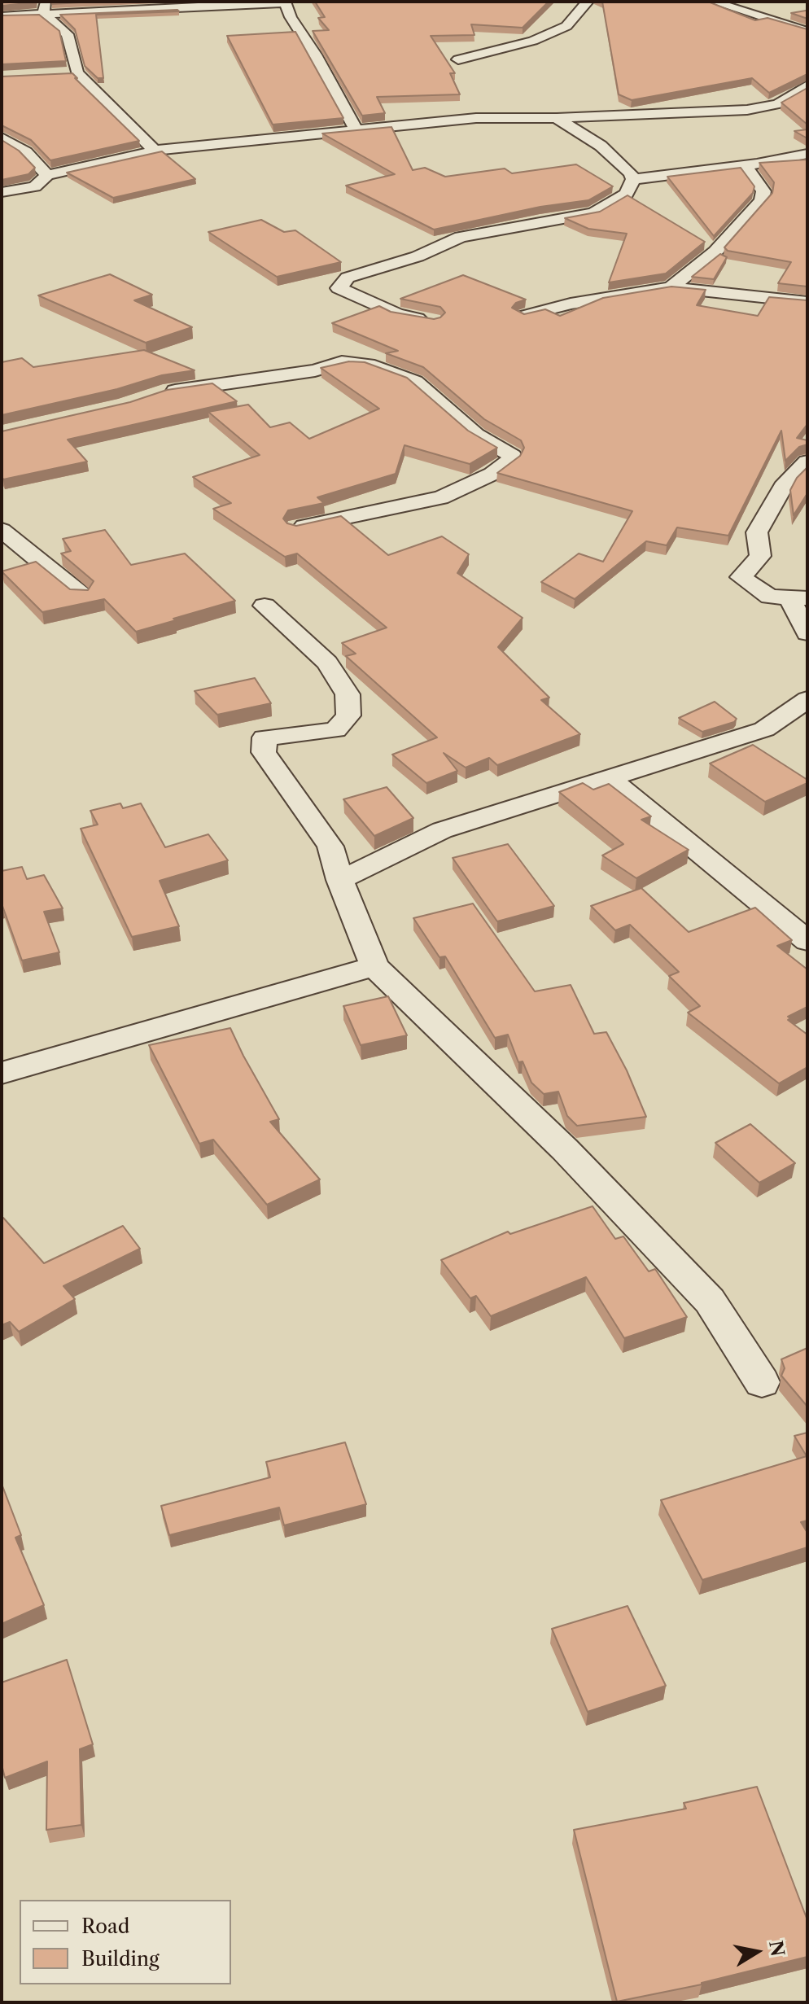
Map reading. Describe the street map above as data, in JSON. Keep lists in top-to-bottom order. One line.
{"legend":["Road","Building"],"north":"right"}
